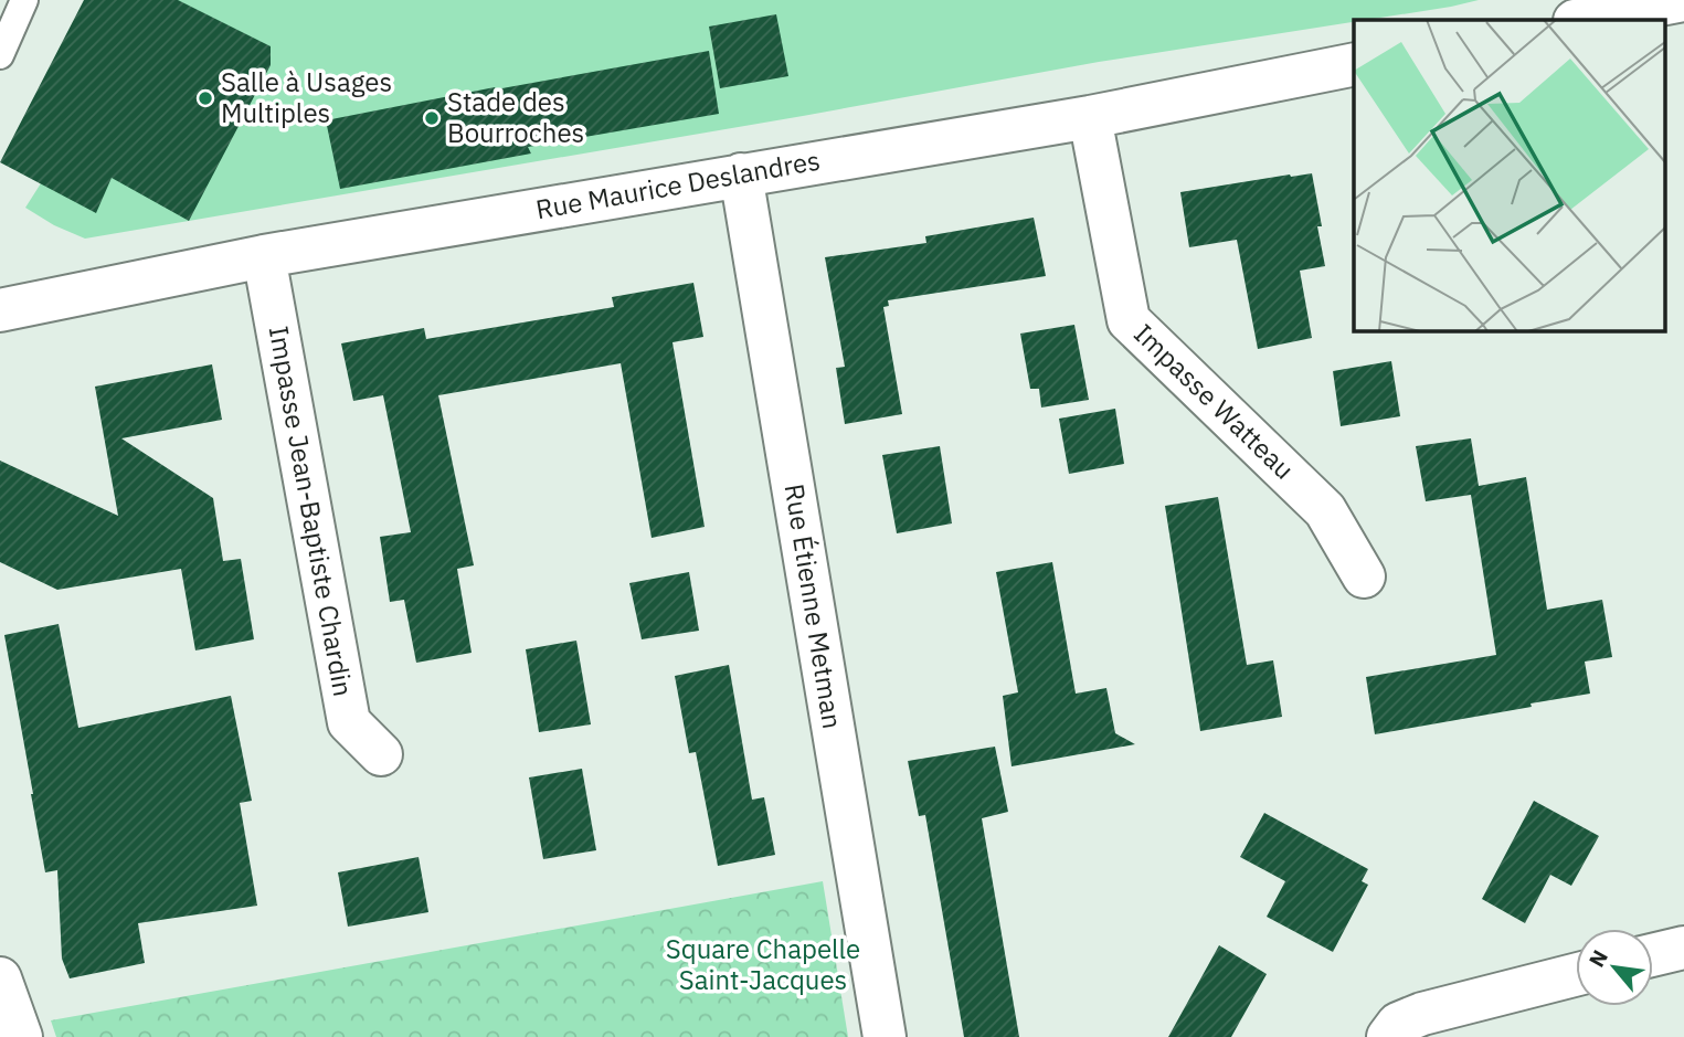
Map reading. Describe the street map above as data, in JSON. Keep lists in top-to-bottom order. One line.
{"streets":{"street":["Rue Maurice Deslandres","Impasse Watteau","Impasse Jean-Baptiste Chardin","Rue Étienne Metman"]},"crossings":[["Rue Maurice Deslandres","Impasse Watteau"],["Rue Maurice Deslandres","Impasse Jean-Baptiste Chardin"],["Rue Maurice Deslandres","Rue Étienne Metman"]],"parks":["Square Chapelle Saint-Jacques"],"places":["Salle à Usages Multiples","Stade des Bourroches"],"north":"top left"}
